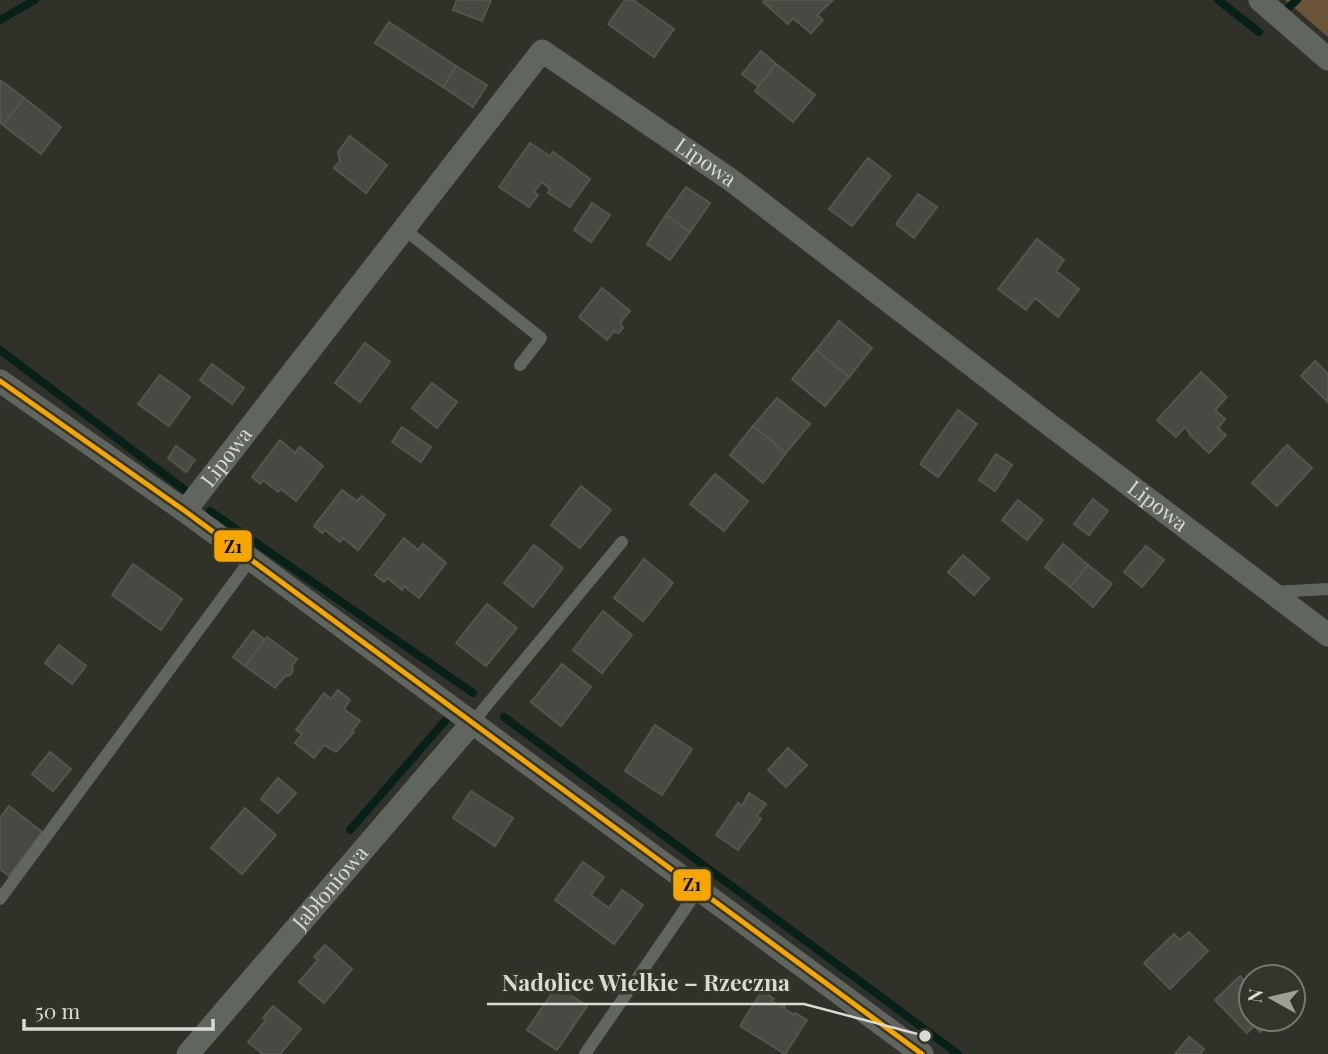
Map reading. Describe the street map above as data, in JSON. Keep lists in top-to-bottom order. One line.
{"streets":{"street":["Lipowa","Jabłoniowa"]},"places":["Nadolice Wielkie – Rzeczna"],"lines":["transit line Z1"],"scale_bar":"50 m","north":"left"}
